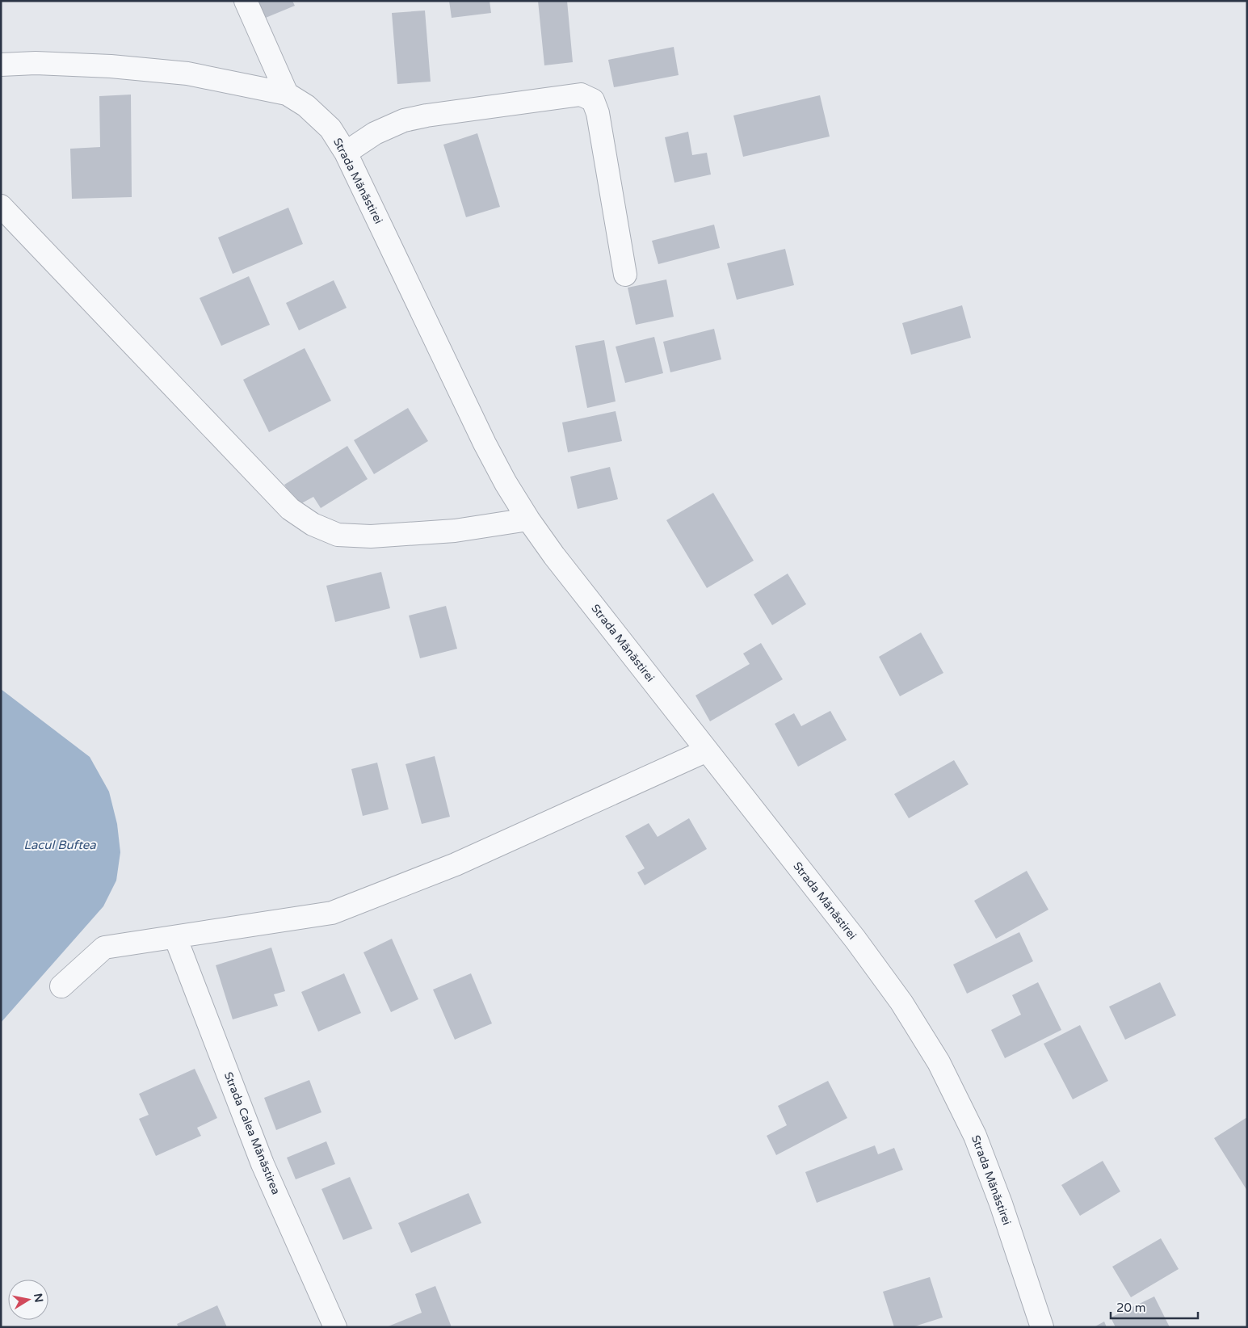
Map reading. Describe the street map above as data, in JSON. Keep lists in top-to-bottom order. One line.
{"streets":{"street":["Strada Mănăstirei","Strada Calea Mănăstirea"]},"water":["Lacul Buftea"],"scale_bar":"20 m","north":"right"}
